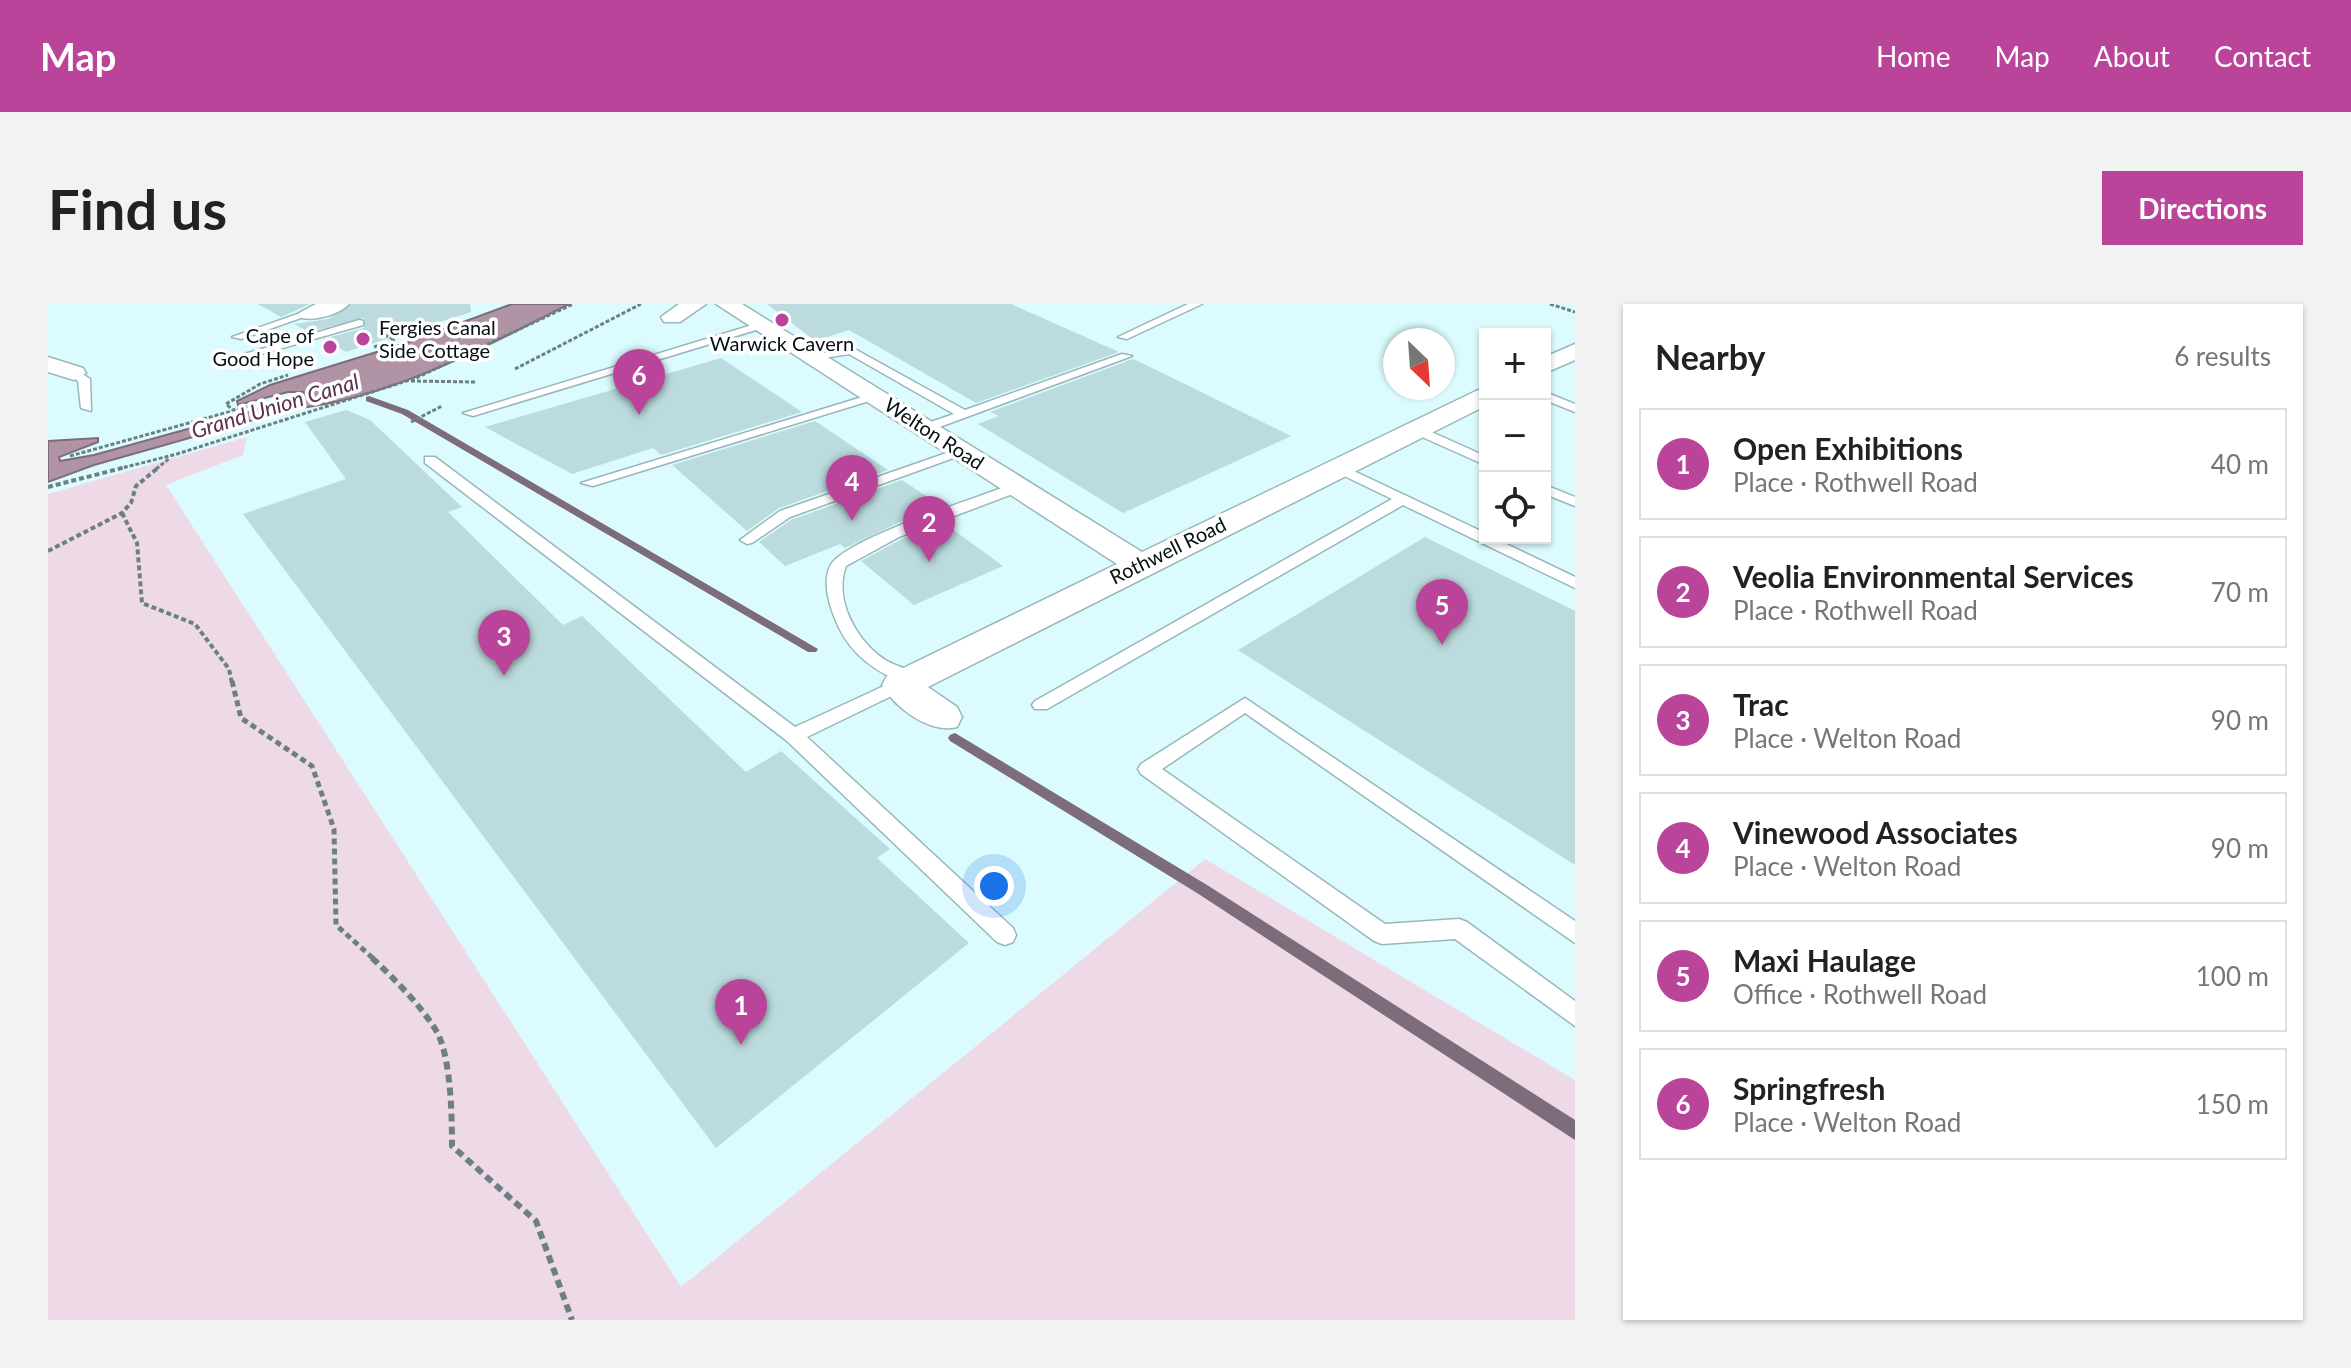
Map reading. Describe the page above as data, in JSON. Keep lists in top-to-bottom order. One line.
{"streets":{"street":["Welton Road","Rothwell Road"]},"crossings":[["Welton Road","Rothwell Road"]],"water":["Grand Union Canal"],"places":["Warwick Cavern","Fergies Canal Side Cottage","Cape of Good Hope"],"north":"bottom right","page":{"header":"Map","nav":["Home","Map","About","Contact"],"buttons":"Directions","title":"Find us","heading":["Nearby","6 results"],"map_buttons":["+","−"],"pins":["6","4","2","5","3","1"],"list":[{"mark":"1","name":"Open Exhibitions","note":"Place · Rothwell Road","value":"40 m"},{"mark":"2","name":"Veolia Environmental Services","note":"Place · Rothwell Road","value":"70 m"},{"mark":"3","name":"Trac","note":"Place · Welton Road","value":"90 m"},{"mark":"4","name":"Vinewood Associates","note":"Place · Welton Road","value":"90 m"},{"mark":"5","name":"Maxi Haulage","note":"Office · Rothwell Road","value":"100 m"},{"mark":"6","name":"Springfresh","note":"Place · Welton Road","value":"150 m"}]}}
